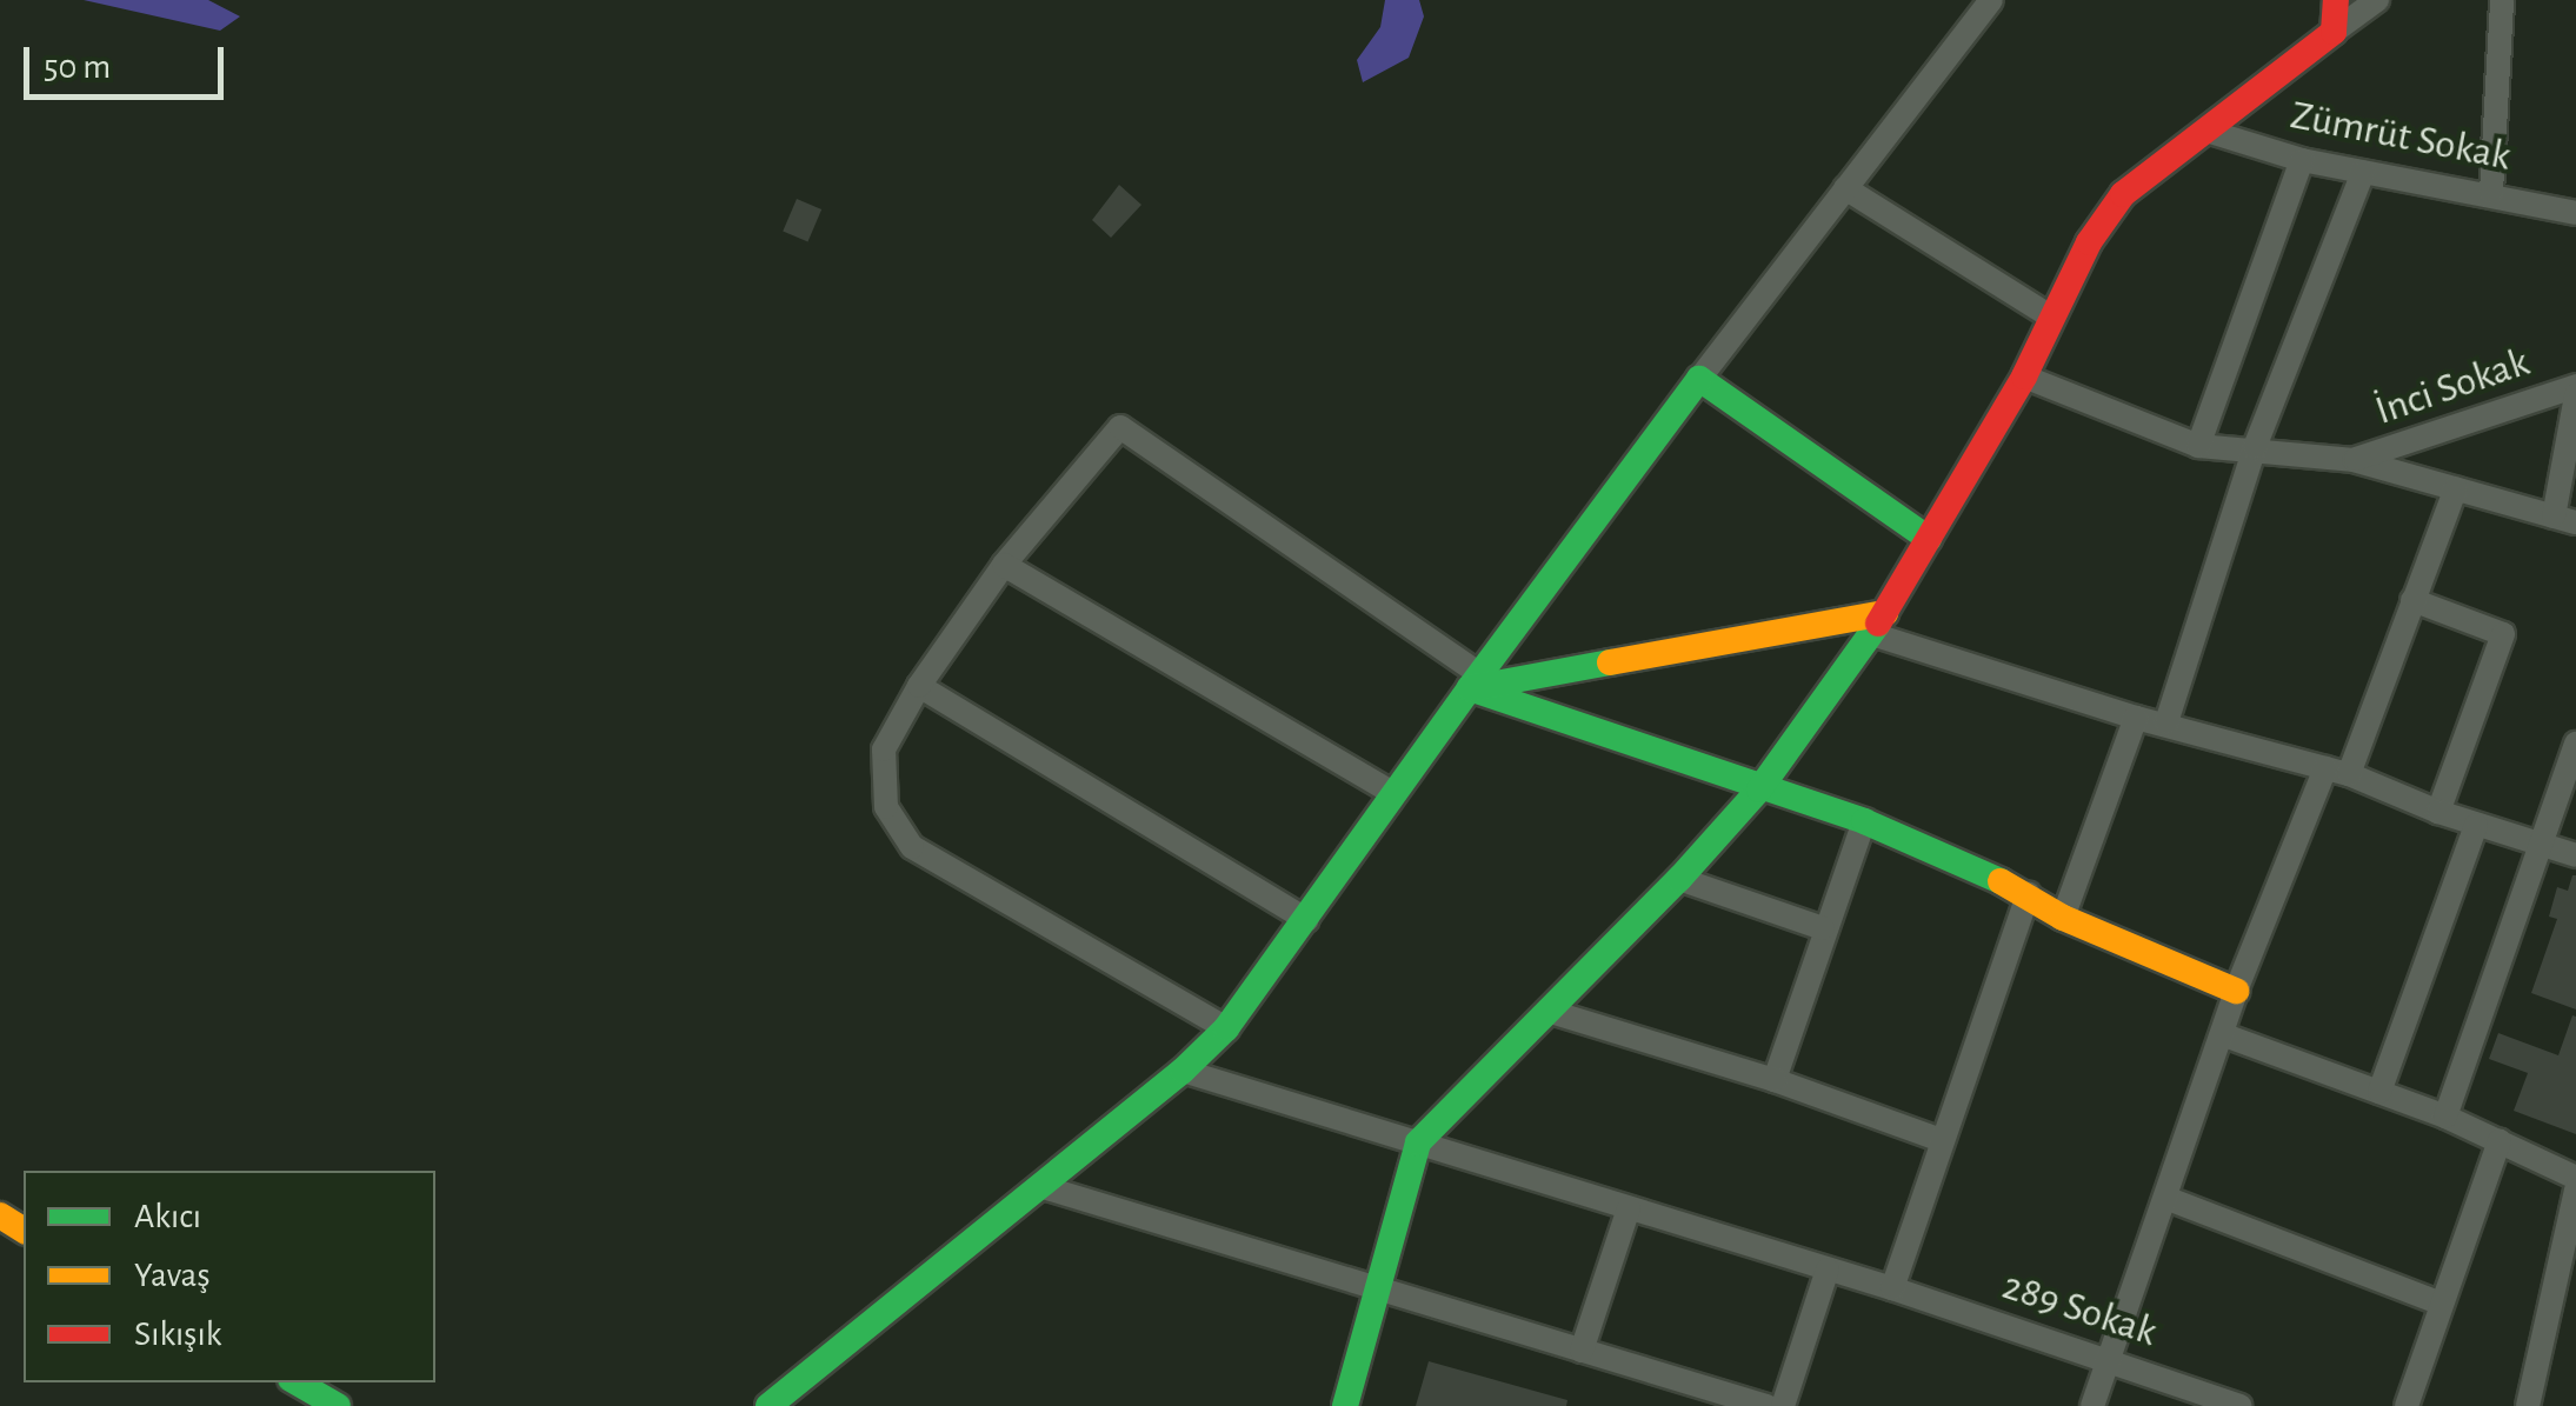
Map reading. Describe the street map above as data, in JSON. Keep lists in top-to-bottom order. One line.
{"streets":{"street":["Zümrüt Sokak","İnci Sokak","289 Sokak"]},"legend":["Akıcı","Yavaş","Sıkışık"],"scale_bar":"50 m"}
